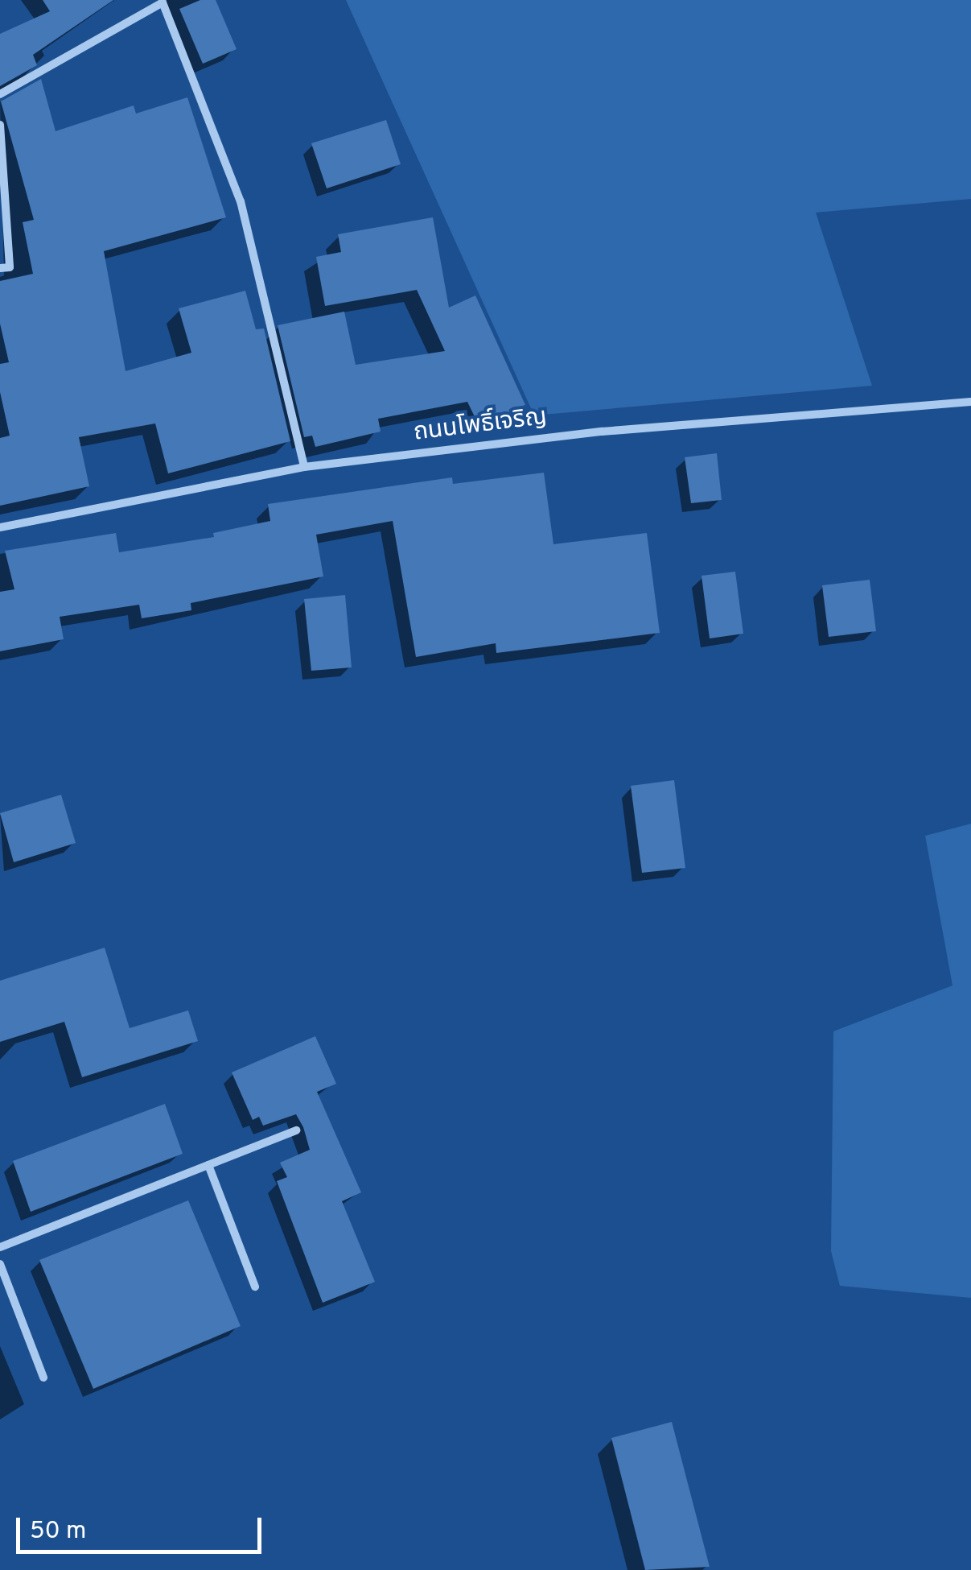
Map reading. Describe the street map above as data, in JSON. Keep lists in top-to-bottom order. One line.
{"streets":{"street":["ถนนโพธิ์เจริญ"]},"scale_bar":"50 m"}
